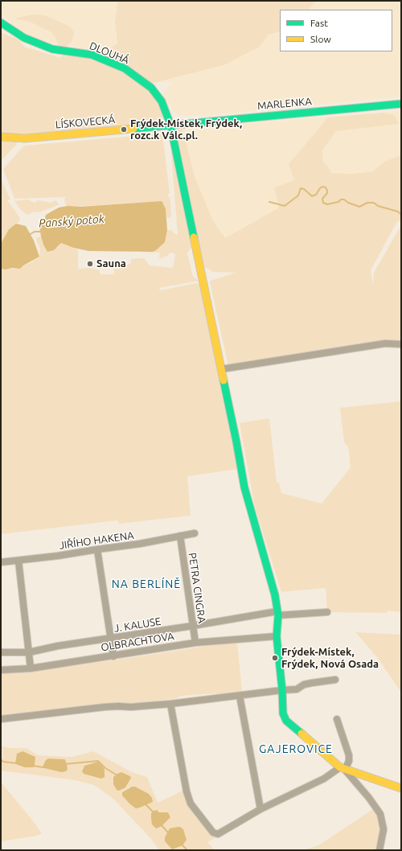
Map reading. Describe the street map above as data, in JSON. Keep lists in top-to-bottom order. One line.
{"streets":{"street":["DLOUHÁ","MARLENKA","LÍSKOVECKÁ","JIŘÍHO HAKENA","PETRA CINGRA","J. KALUSE","OLBRACHTOVA"]},"crossings":[["DLOUHÁ","MARLENKA"],["DLOUHÁ","LÍSKOVECKÁ"],["DLOUHÁ","J. KALUSE"],["DLOUHÁ","OLBRACHTOVA"],["MARLENKA","LÍSKOVECKÁ"],["JIŘÍHO HAKENA","PETRA CINGRA"],["PETRA CINGRA","J. KALUSE"],["PETRA CINGRA","OLBRACHTOVA"]],"districts":["NA BERLÍNĚ","GAJEROVICE"],"water":["Panský potok"],"places":["Frýdek-Místek, Frýdek, rozc.k Válc.pl.","Sauna","Frýdek-Místek, Frýdek, Nová Osada"],"legend":["Fast","Slow"]}
